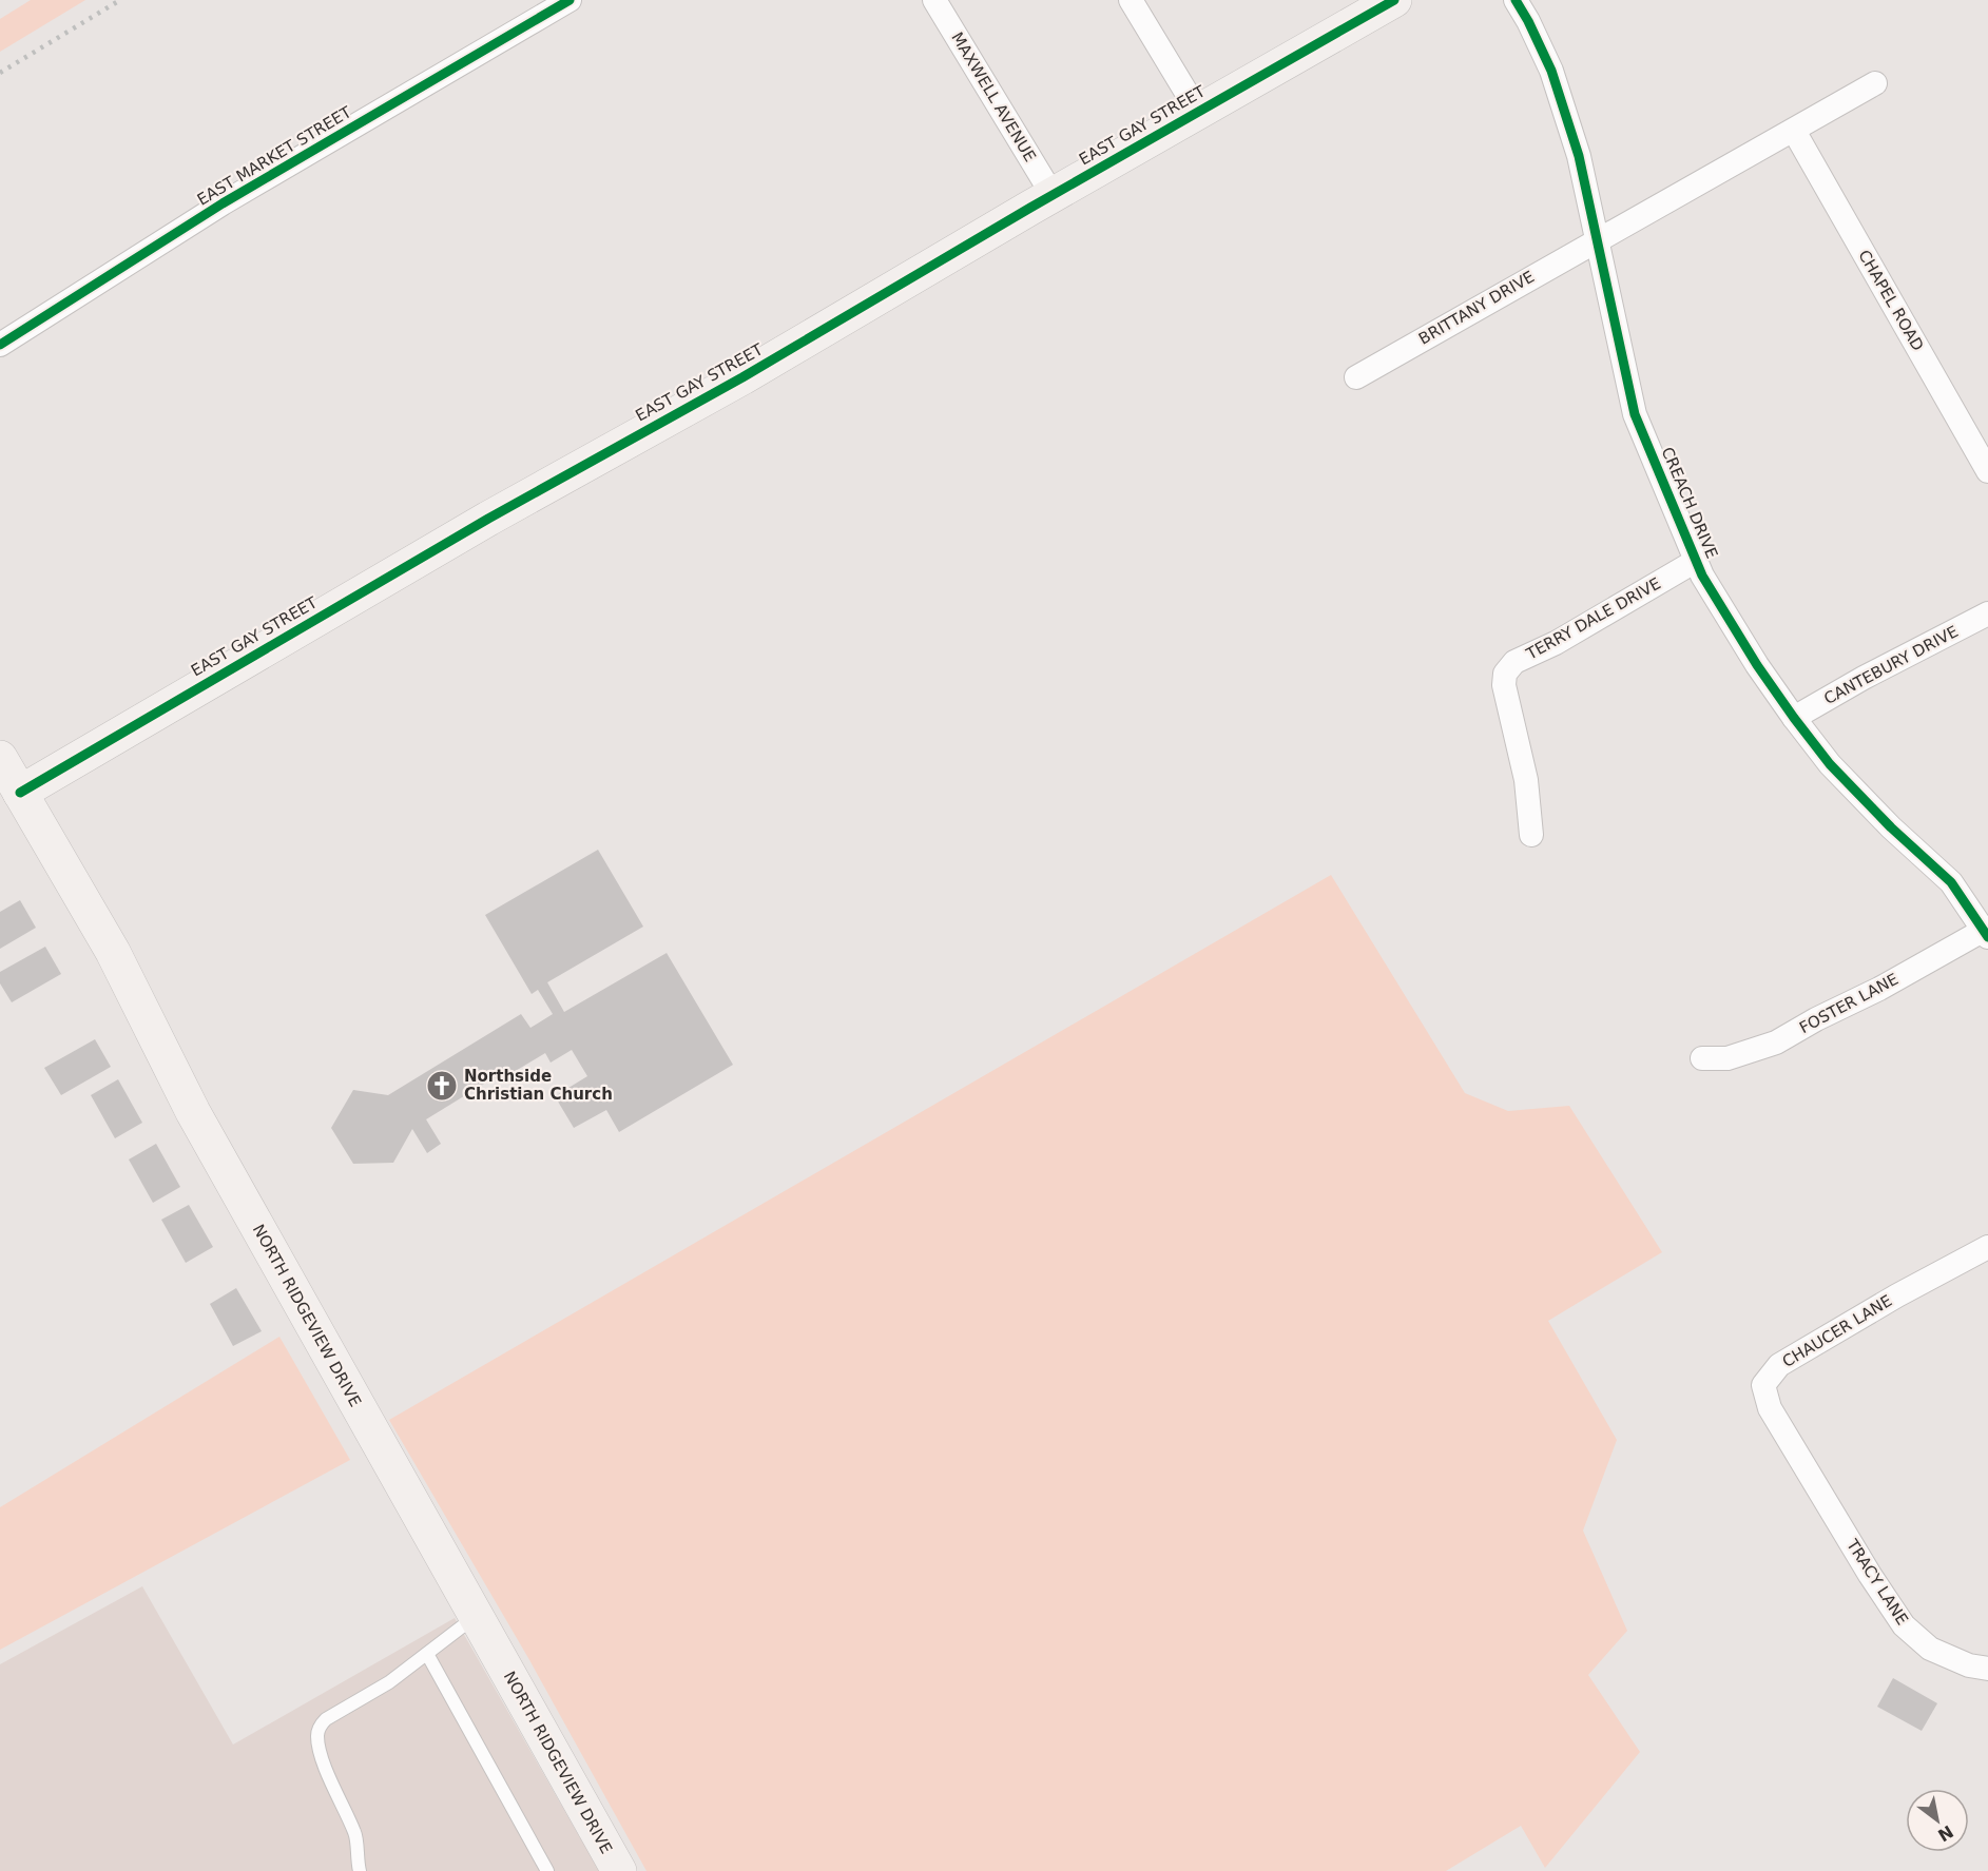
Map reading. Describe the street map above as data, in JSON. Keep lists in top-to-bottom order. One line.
{"streets":{"main road":["EAST GAY STREET","NORTH RIDGEVIEW DRIVE"],"street":["MAXWELL AVENUE","EAST MARKET STREET","CHAPEL ROAD","BRITTANY DRIVE","CREACH DRIVE","TERRY DALE DRIVE","CANTEBURY DRIVE","FOSTER LANE","CHAUCER LANE","TRACY LANE"]},"crossings":[["MAXWELL AVENUE","EAST GAY STREET"],["EAST GAY STREET","NORTH RIDGEVIEW DRIVE"],["BRITTANY DRIVE","CREACH DRIVE"],["CREACH DRIVE","TERRY DALE DRIVE"],["CREACH DRIVE","CANTEBURY DRIVE"],["CREACH DRIVE","FOSTER LANE"],["CHAUCER LANE","TRACY LANE"]],"places":{"church":["Northside Christian Church"]},"north":"bottom right"}
